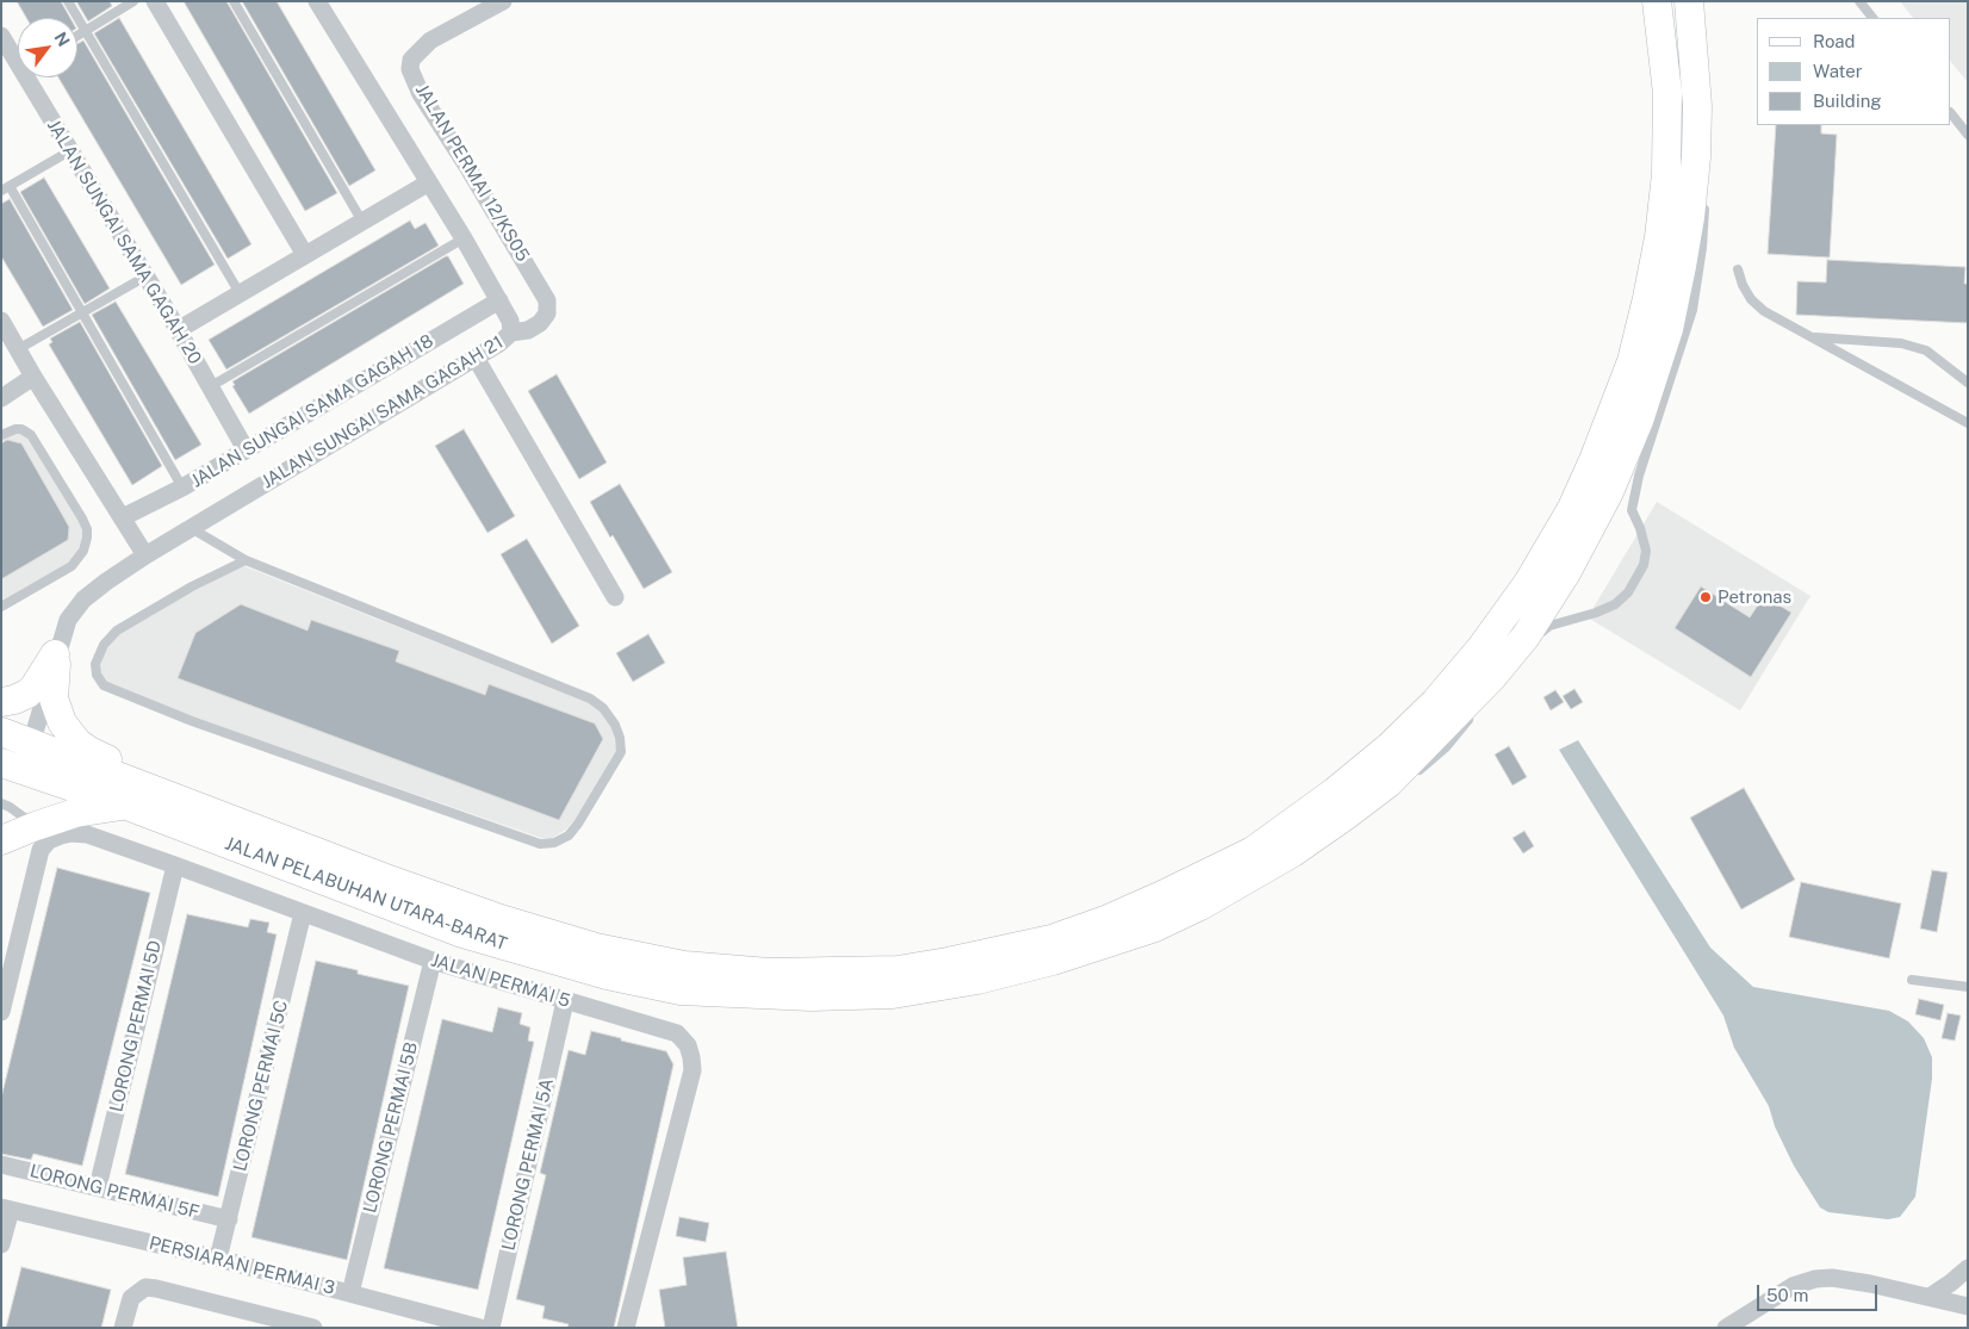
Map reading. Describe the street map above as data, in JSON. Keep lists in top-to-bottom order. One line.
{"streets":{"main road":["JALAN PELABUHAN UTARA-BARAT"],"street":["JALAN PERMAI 12/KS05","JALAN SUNGAI SAMA GAGAH 20","JALAN SUNGAI SAMA GAGAH 18","JALAN SUNGAI SAMA GAGAH 21","JALAN PERMAI 5","LORONG PERMAI 5D","LORONG PERMAI 5C","LORONG PERMAI 5B","LORONG PERMAI 5A","LORONG PERMAI 5F","PERSIARAN PERMAI 3"]},"crossings":[["JALAN PERMAI 12/KS05","JALAN SUNGAI SAMA GAGAH 21"],["JALAN SUNGAI SAMA GAGAH 20","JALAN SUNGAI SAMA GAGAH 18"],["JALAN SUNGAI SAMA GAGAH 18","JALAN SUNGAI SAMA GAGAH 21"],["JALAN SUNGAI SAMA GAGAH 21","JALAN PELABUHAN UTARA-BARAT"],["JALAN PERMAI 5","LORONG PERMAI 5D"],["JALAN PERMAI 5","LORONG PERMAI 5C"],["JALAN PERMAI 5","LORONG PERMAI 5B"],["JALAN PERMAI 5","LORONG PERMAI 5A"],["LORONG PERMAI 5D","LORONG PERMAI 5F"],["LORONG PERMAI 5C","LORONG PERMAI 5F"],["LORONG PERMAI 5C","PERSIARAN PERMAI 3"],["LORONG PERMAI 5B","PERSIARAN PERMAI 3"]],"places":["Petronas"],"legend":["Road","Water","Building"],"scale_bar":"50 m","north":"top right"}
